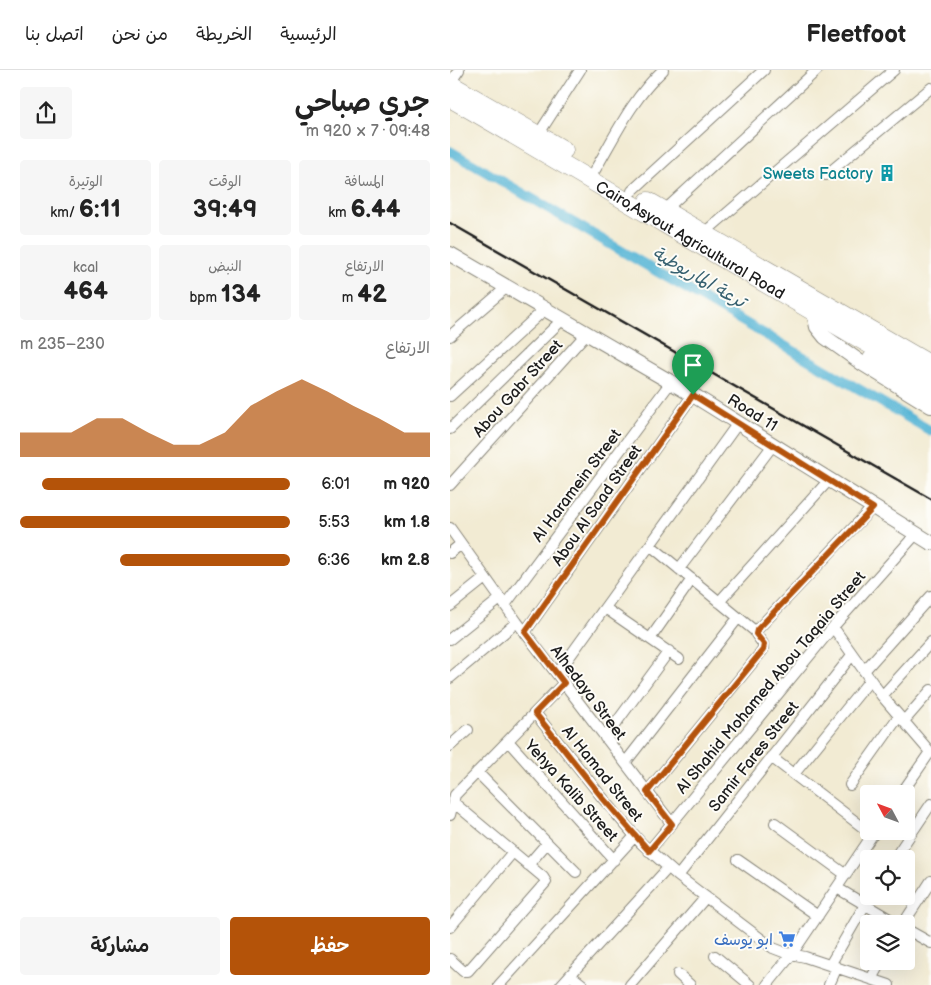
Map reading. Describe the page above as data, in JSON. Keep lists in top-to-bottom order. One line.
{"streets":{"highway":["Cairo,Asyout Agricultural Road"],"street":["Abou Gabr Street","Road 11","Al Haramein Street","Abou Al Saad Street","Al Shahid Mohamed Abou Taqaia Street","Alhedaya Street","Samir Fares Street","Al Hamad Street","Yehya Kalib Street"]},"crossings":[["Abou Gabr Street","Road 11"],["Road 11","Al Haramein Street"],["Road 11","Abou Al Saad Street"],["Road 11","Al Shahid Mohamed Abou Taqaia Street"],["Al Haramein Street","Alhedaya Street"],["Abou Al Saad Street","Alhedaya Street"],["Al Shahid Mohamed Abou Taqaia Street","Alhedaya Street"],["Al Shahid Mohamed Abou Taqaia Street","Al Hamad Street"],["Samir Fares Street","Al Hamad Street"]],"water":["ترعة الماريوطية"],"places":{"building":["Sweets Factory"],"supermarket":["ابو يوسف"]},"north":"top left","page":{"header":"Fleetfoot","nav":["الرئيسية","الخريطة","من نحن","اتصل بنا"],"heading":["جري صباحي","09:48 · 7 × 920 m"],"stats":[["المسافة","6.44 km"],["الوقت","39:49"],["الوتيرة","6:11 /km"],["الارتفاع","42 m"],["النبض","134 bpm"],["kcal","464"]],"chart":["الارتفاع","230–235 m"],"list":[{"name":"920 m","note":"6:01"},{"name":"1.8 km","note":"5:53"},{"name":"2.8 km","note":"6:36"}],"buttons":["حفظ","مشاركة"]}}
